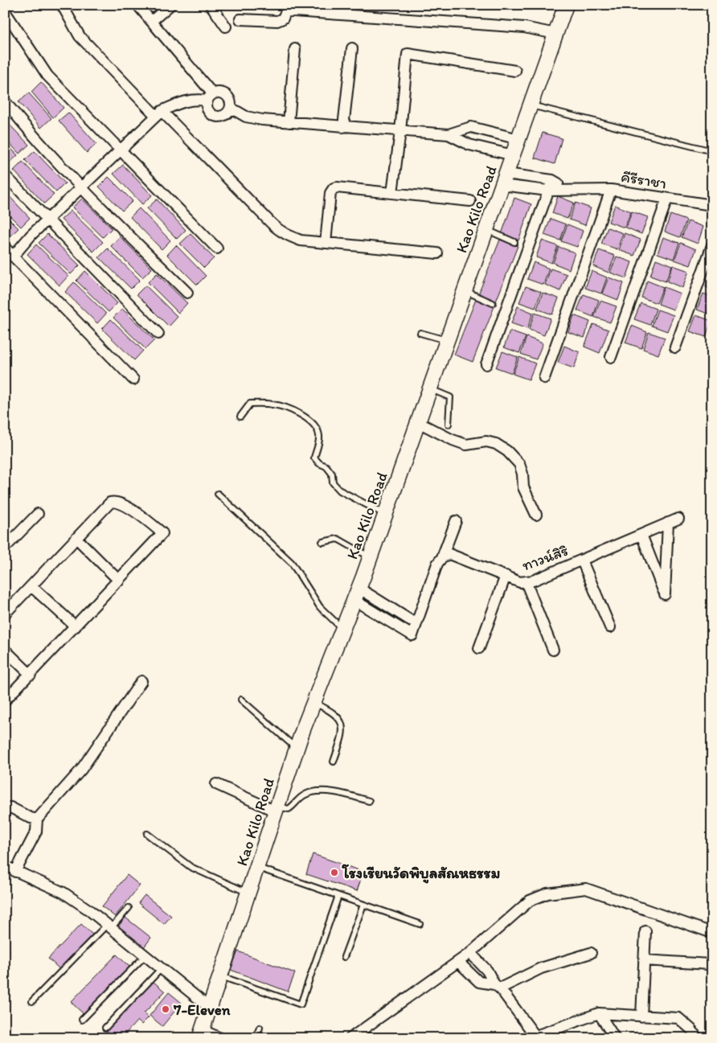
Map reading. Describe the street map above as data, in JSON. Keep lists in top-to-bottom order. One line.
{"streets":{"main road":["Kao Kilo Road"],"street":["คีรีราชา","ทาวน์สิริ"]},"crossings":[["คีรีราชา","Kao Kilo Road"]],"places":["โรงเรียนวัดพิบูลสัณหธรรม","7-Eleven"]}
